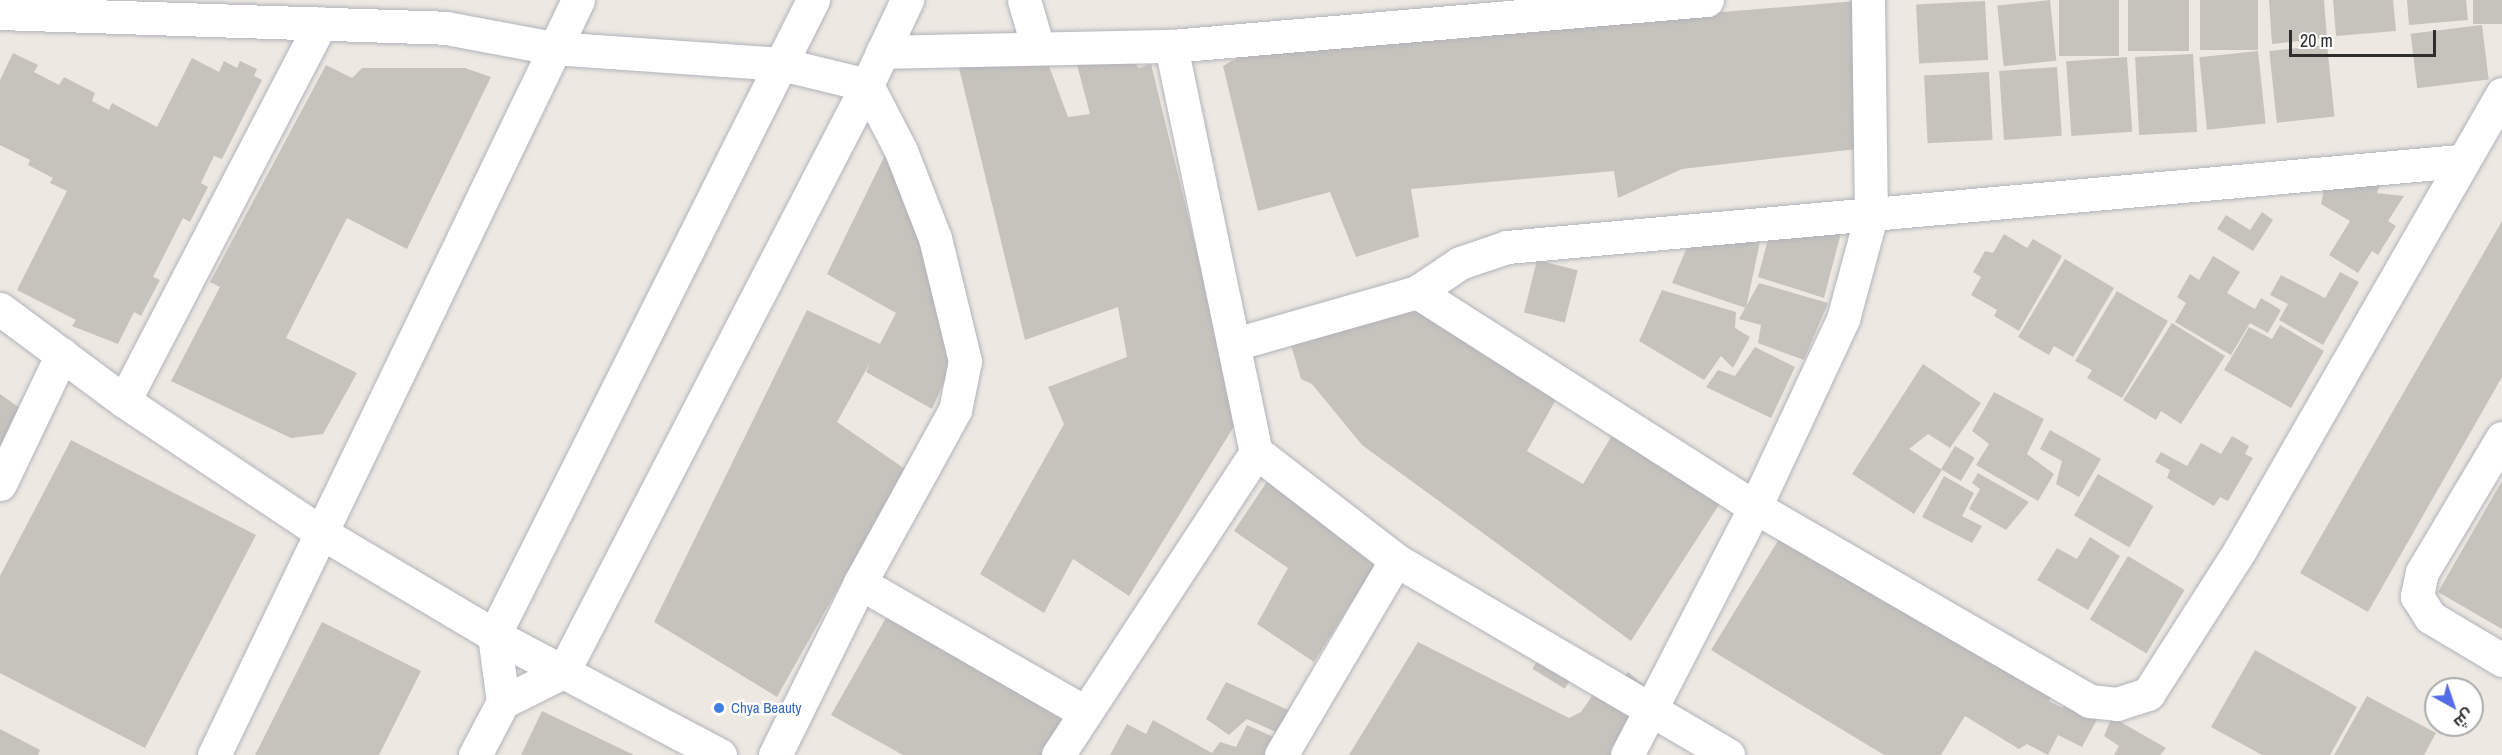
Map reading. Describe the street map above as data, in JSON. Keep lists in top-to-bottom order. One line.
{"places":["Chya Beauty"],"scale_bar":"20 m","north":"bottom right"}
